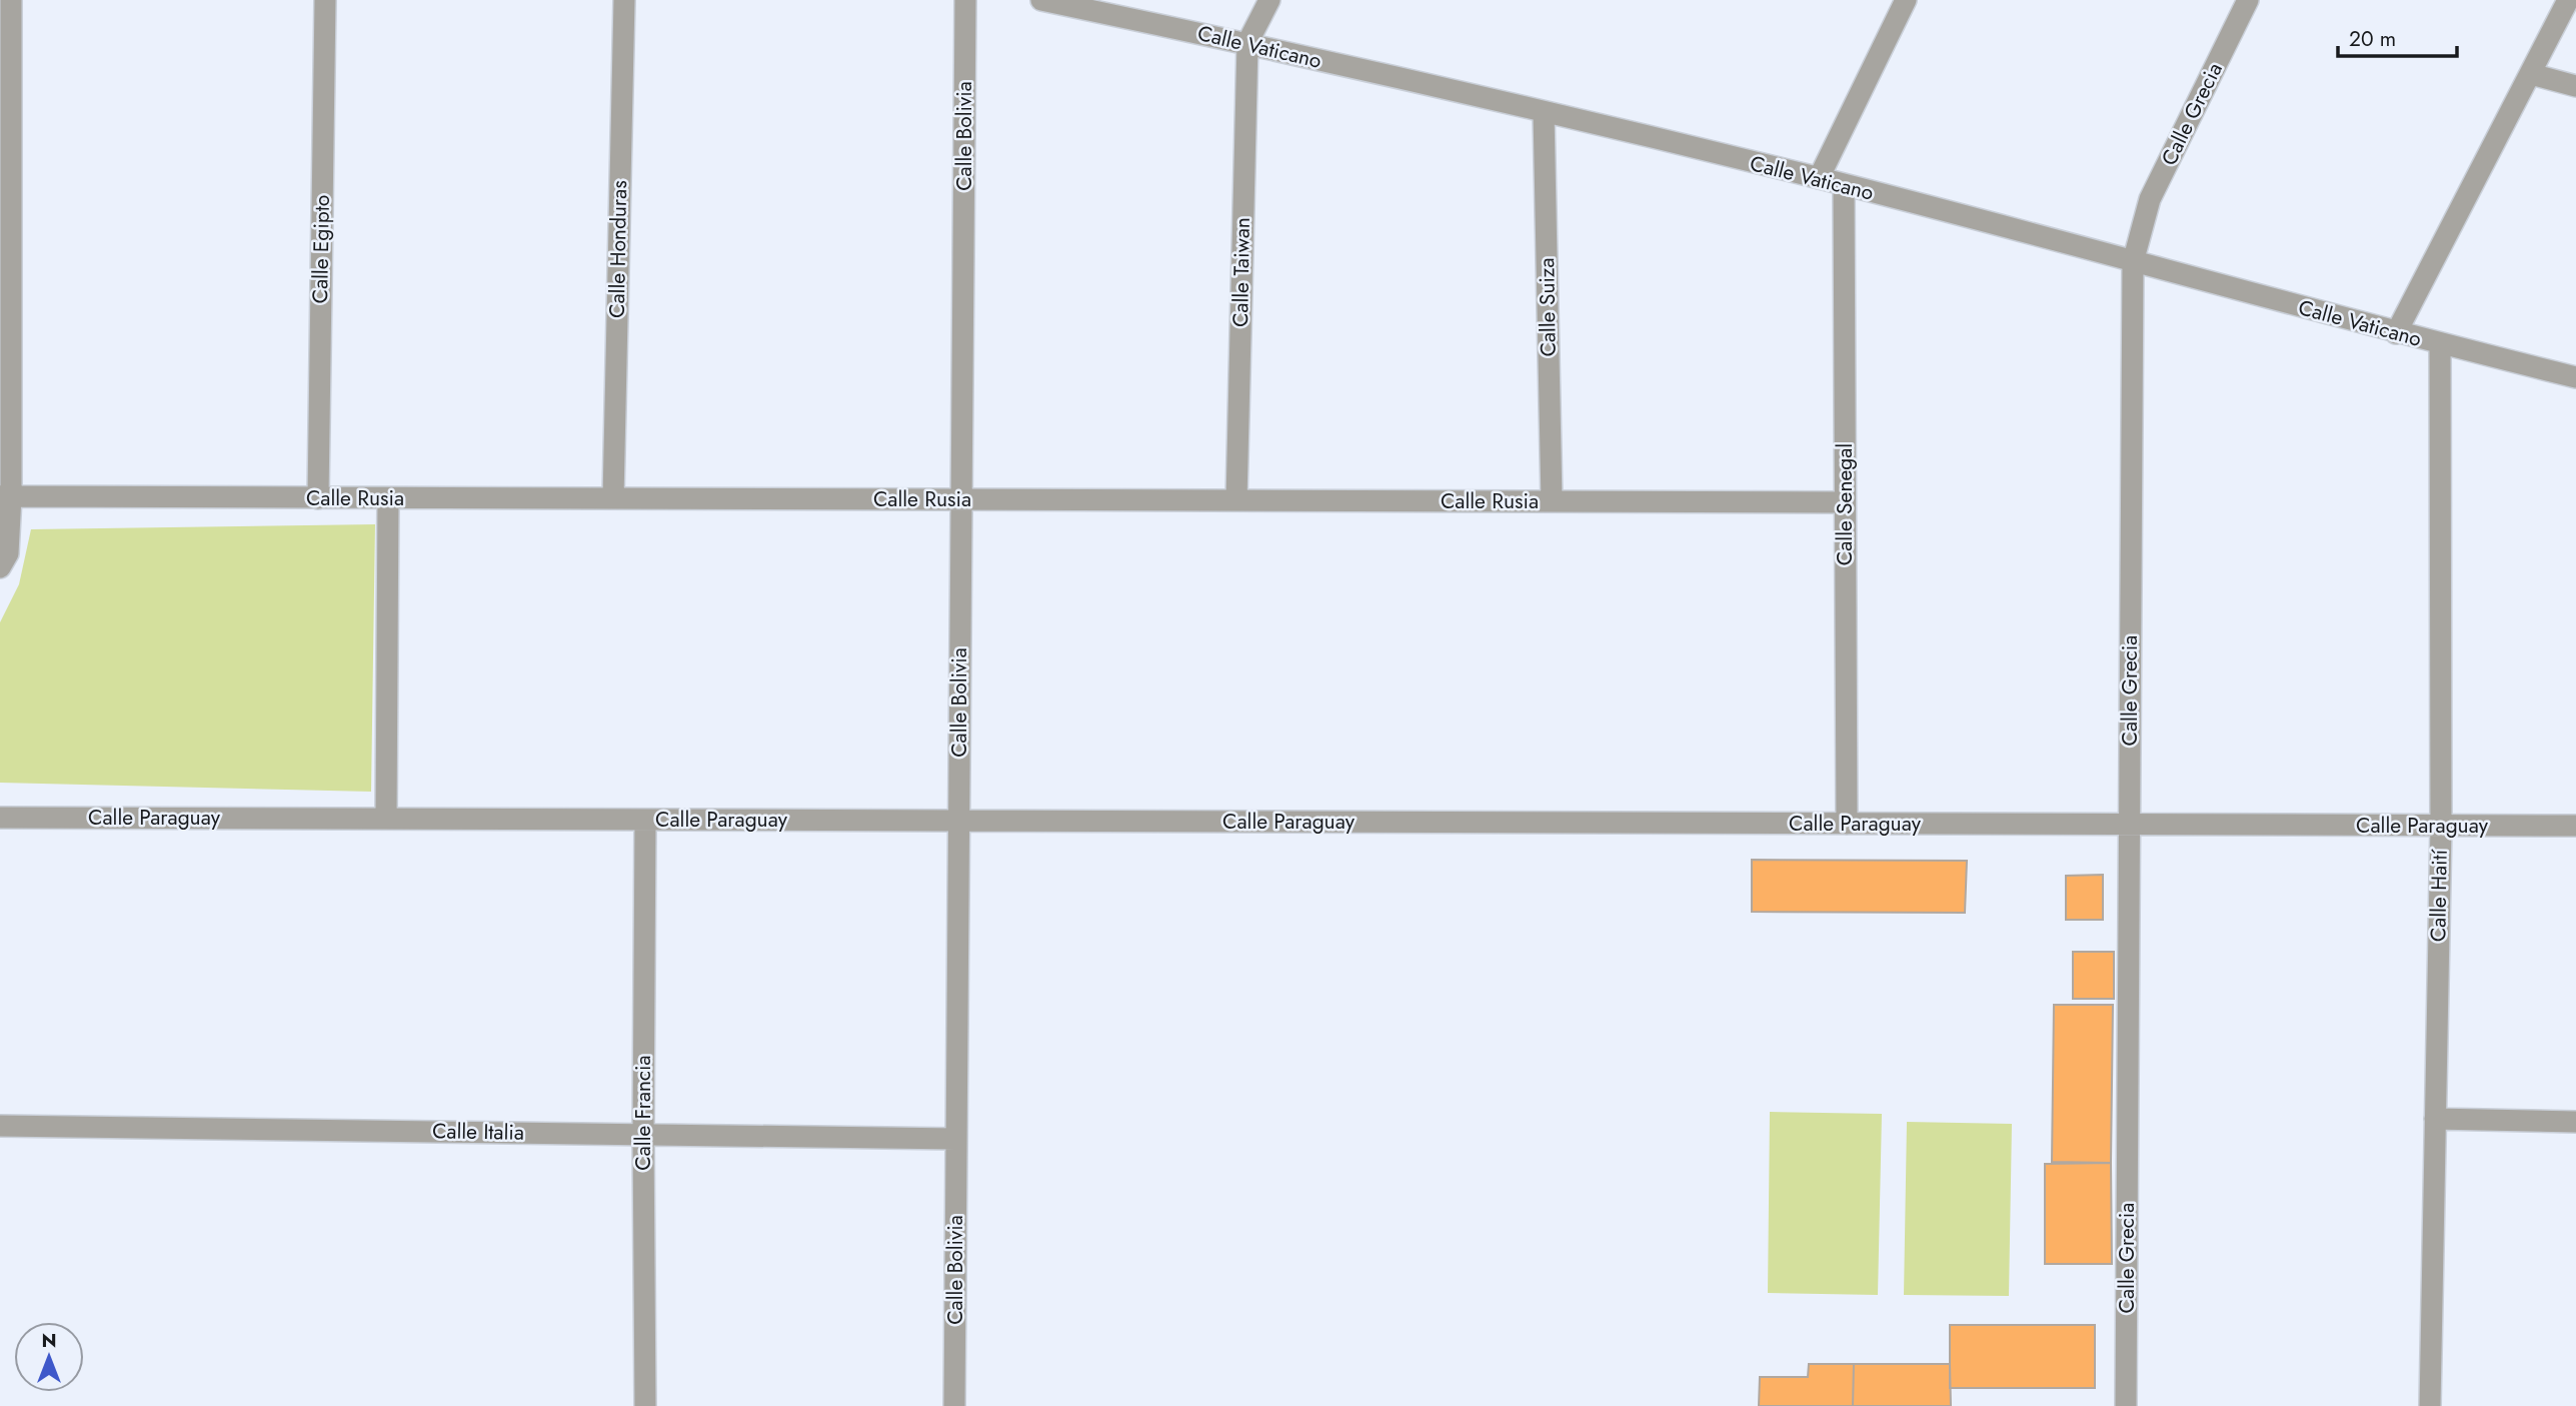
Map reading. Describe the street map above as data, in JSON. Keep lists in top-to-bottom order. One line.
{"streets":{"street":["Calle Vaticano","Calle Grecia","Calle Bolivia","Calle Egipto","Calle Honduras","Calle Taiwan","Calle Suiza","Calle Rusia","Calle Senegal","Calle Paraguay","Calle Haití","Calle Francia","Calle Italia"]},"crossings":[["Calle Vaticano","Calle Grecia"],["Calle Vaticano","Calle Taiwan"],["Calle Vaticano","Calle Suiza"],["Calle Vaticano","Calle Senegal"],["Calle Vaticano","Calle Haití"],["Calle Grecia","Calle Paraguay"],["Calle Bolivia","Calle Rusia"],["Calle Bolivia","Calle Paraguay"],["Calle Bolivia","Calle Italia"],["Calle Egipto","Calle Rusia"],["Calle Honduras","Calle Rusia"],["Calle Taiwan","Calle Rusia"],["Calle Suiza","Calle Rusia"],["Calle Rusia","Calle Senegal"],["Calle Senegal","Calle Paraguay"],["Calle Paraguay","Calle Haití"],["Calle Paraguay","Calle Francia"],["Calle Francia","Calle Italia"]],"scale_bar":"20 m","north":"top"}
